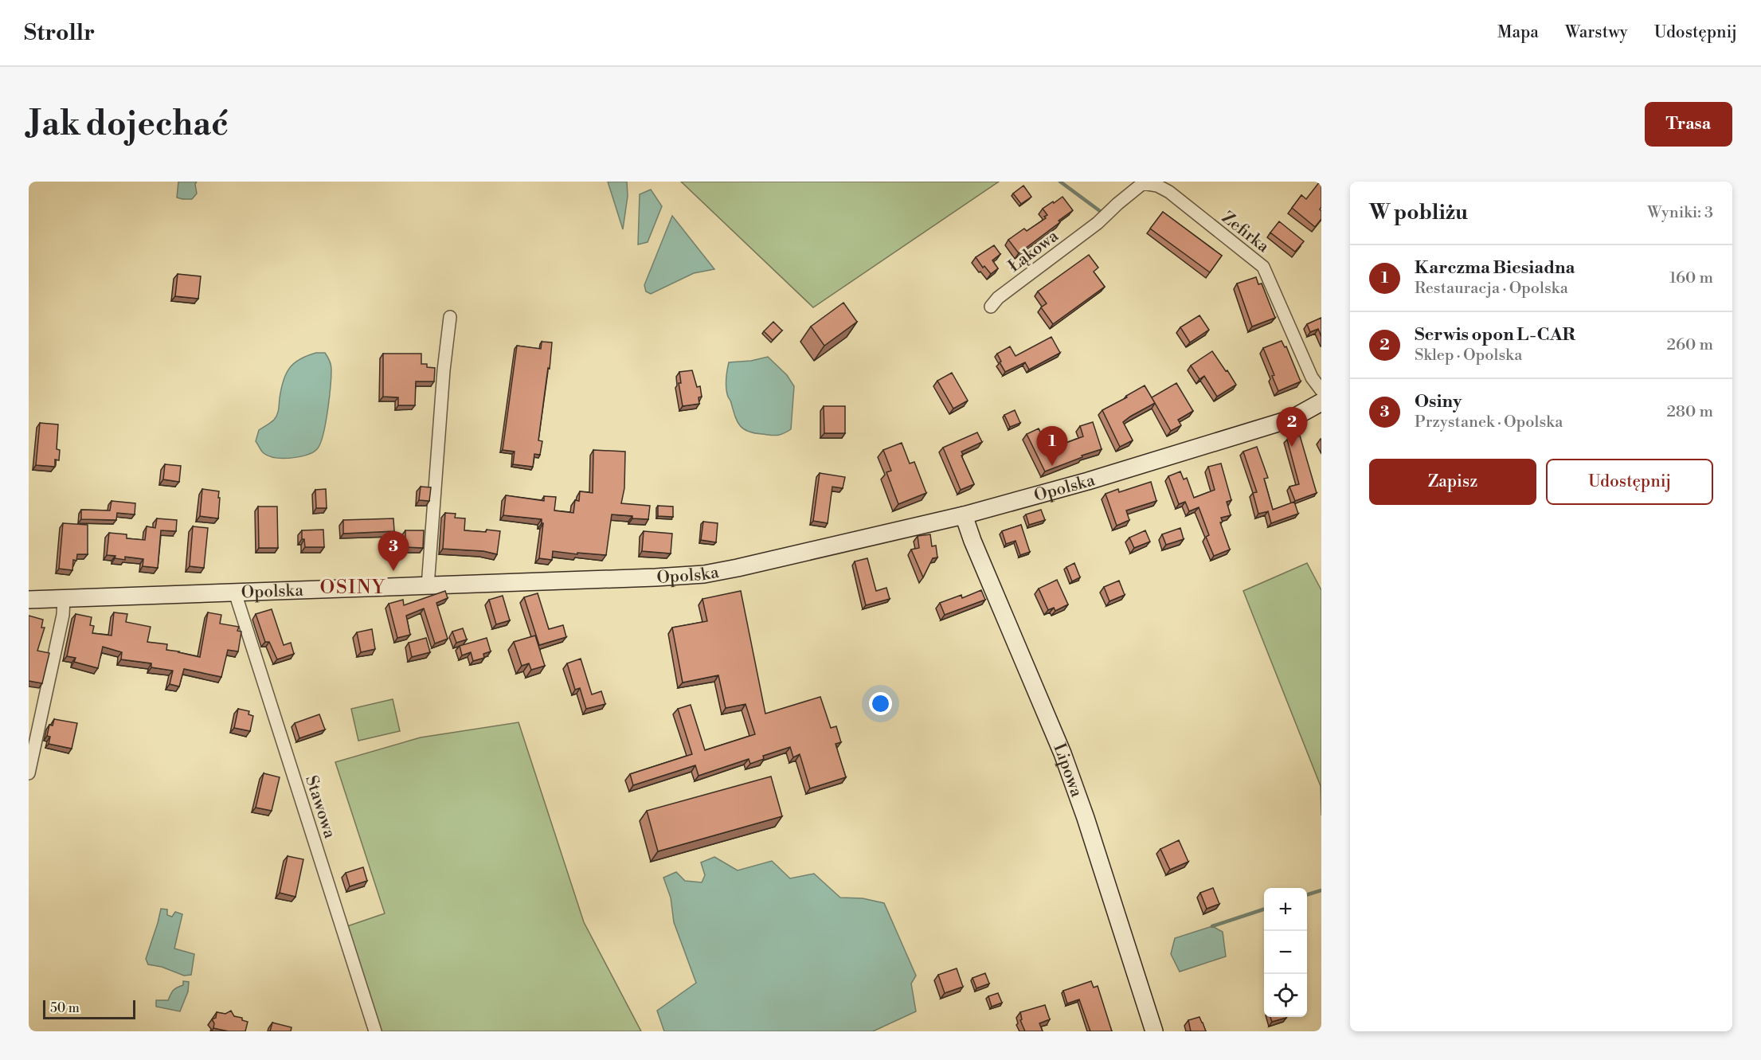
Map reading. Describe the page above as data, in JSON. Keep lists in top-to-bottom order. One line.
{"streets":{"street":["Zefirka","Łąkowa","Opolska","Lipowa","Stawowa"]},"crossings":[["Zefirka","Łąkowa"],["Opolska","Lipowa"],["Opolska","Stawowa"]],"districts":["OSINY"],"scale_bar":"50 m","page":{"header":"Strollr","nav":["Mapa","Warstwy","Udostępnij"],"buttons":["Trasa",["Zapisz","Udostępnij"]],"title":"Jak dojechać","heading":["W pobliżu","Wyniki: 3"],"list":[{"mark":"1","name":"Karczma Biesiadna","note":"Restauracja · Opolska","value":"160 m"},{"mark":"2","name":"Serwis opon L-CAR","note":"Sklep · Opolska","value":"260 m"},{"mark":"3","name":"Osiny","note":"Przystanek · Opolska","value":"280 m"}],"pins":["2","1","3"],"map_buttons":["+","−"],"scale":"50 m"}}
